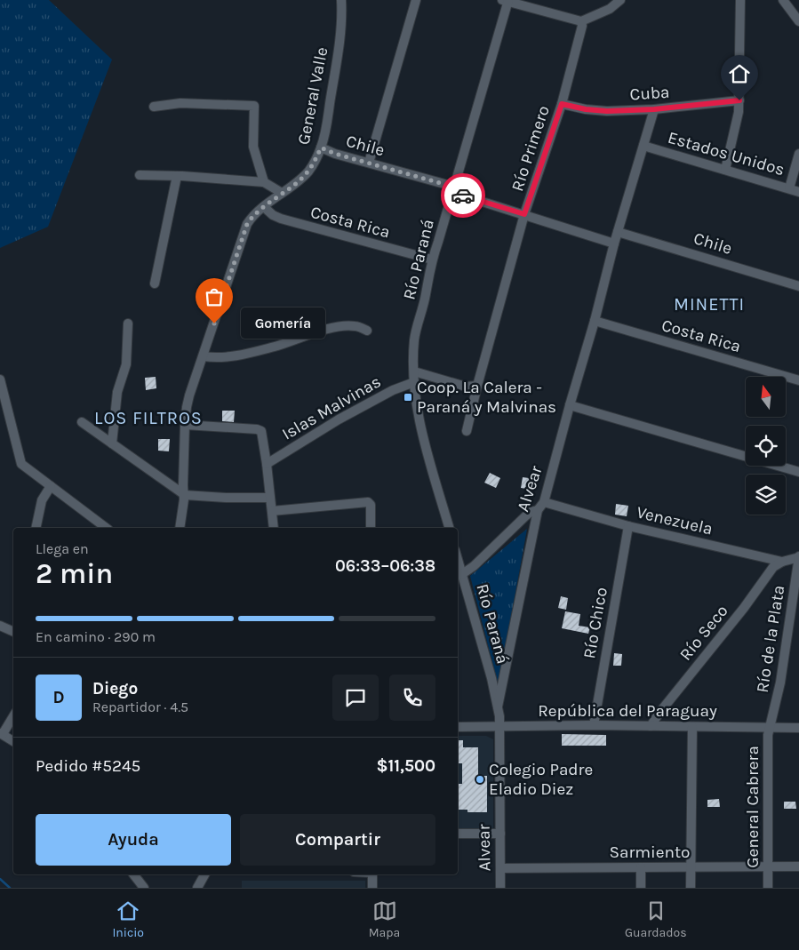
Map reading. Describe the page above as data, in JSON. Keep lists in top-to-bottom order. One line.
{"streets":{"street":["Cuba","General Valle","Chile","Río Primero","Estados Unidos","Costa Rica","Río Paraná","Islas Malvinas","Alvear","Venezuela","Río Chico","Río Seco","Río de la Plata","República del Paraguay","General Cabrera","Sarmiento"]},"crossings":[["Cuba","Río Primero"],["Cuba","Alvear"],["General Valle","Chile"],["General Valle","Costa Rica"],["Chile","Río Primero"],["Chile","Río Paraná"],["Chile","Alvear"],["Estados Unidos","Alvear"],["Costa Rica","Río Paraná"],["Costa Rica","Alvear"],["Río Paraná","Islas Malvinas"],["Río Paraná","Alvear"],["Alvear","Venezuela"],["Alvear","República del Paraguay"],["Alvear","Sarmiento"],["Venezuela","Río Chico"],["Venezuela","Río Seco"],["Río Chico","República del Paraguay"],["Río Seco","República del Paraguay"],["Río de la Plata","República del Paraguay"],["Río de la Plata","General Cabrera"],["República del Paraguay","General Cabrera"],["General Cabrera","Sarmiento"]],"districts":["MINETTI","LOS FILTROS"],"places":{"other":["Gomería","Colegio Padre Eladio Diez"],"transit":["Coop. La Calera - Paraná y Malvinas"]},"north":"top","page":{"bubble":"Gomería","heading":["2 min","Llega en","06:33–06:38"],"panel":["Diego","Repartidor · 4.5","Pedido #5245","$11,500"],"bar":"En camino · 290 m","round":"D","buttons":["Ayuda","Compartir"],"tabs":["Inicio","Mapa","Guardados"]}}
